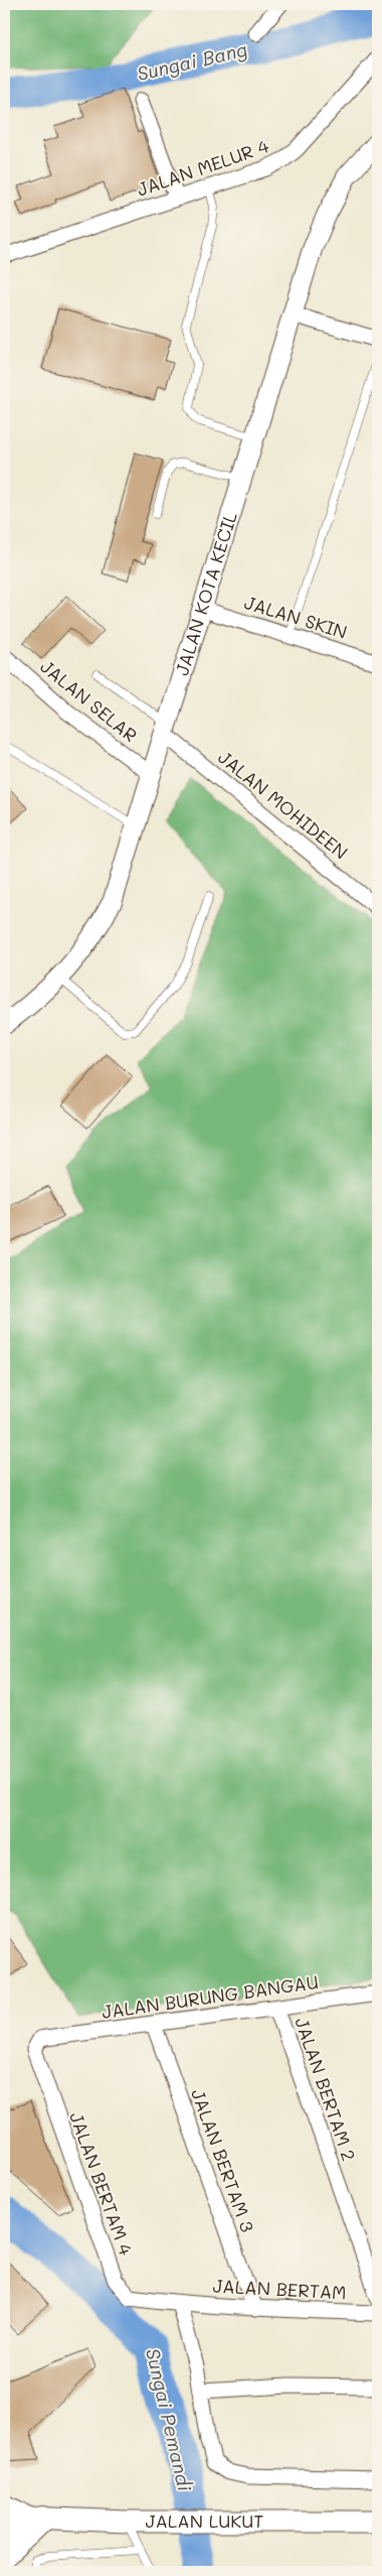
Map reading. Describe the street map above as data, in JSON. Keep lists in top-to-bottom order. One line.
{"streets":{"main road":["JALAN LUKUT"],"street":["JALAN MELUR 4","JALAN KOTA KECIL","JALAN SKIN","JALAN SELAR","JALAN MOHIDEEN","JALAN BURUNG BANGAU","JALAN BERTAM 2","JALAN BERTAM 3","JALAN BERTAM 4","JALAN BERTAM"]},"crossings":[["JALAN KOTA KECIL","JALAN SKIN"],["JALAN KOTA KECIL","JALAN SELAR"],["JALAN KOTA KECIL","JALAN MOHIDEEN"],["JALAN BURUNG BANGAU","JALAN BERTAM 2"],["JALAN BURUNG BANGAU","JALAN BERTAM 3"],["JALAN BURUNG BANGAU","JALAN BERTAM 4"],["JALAN BERTAM 3","JALAN BERTAM"],["JALAN BERTAM 4","JALAN BERTAM"]],"water":["Sungai Bang","Sungai Pemandi"]}
